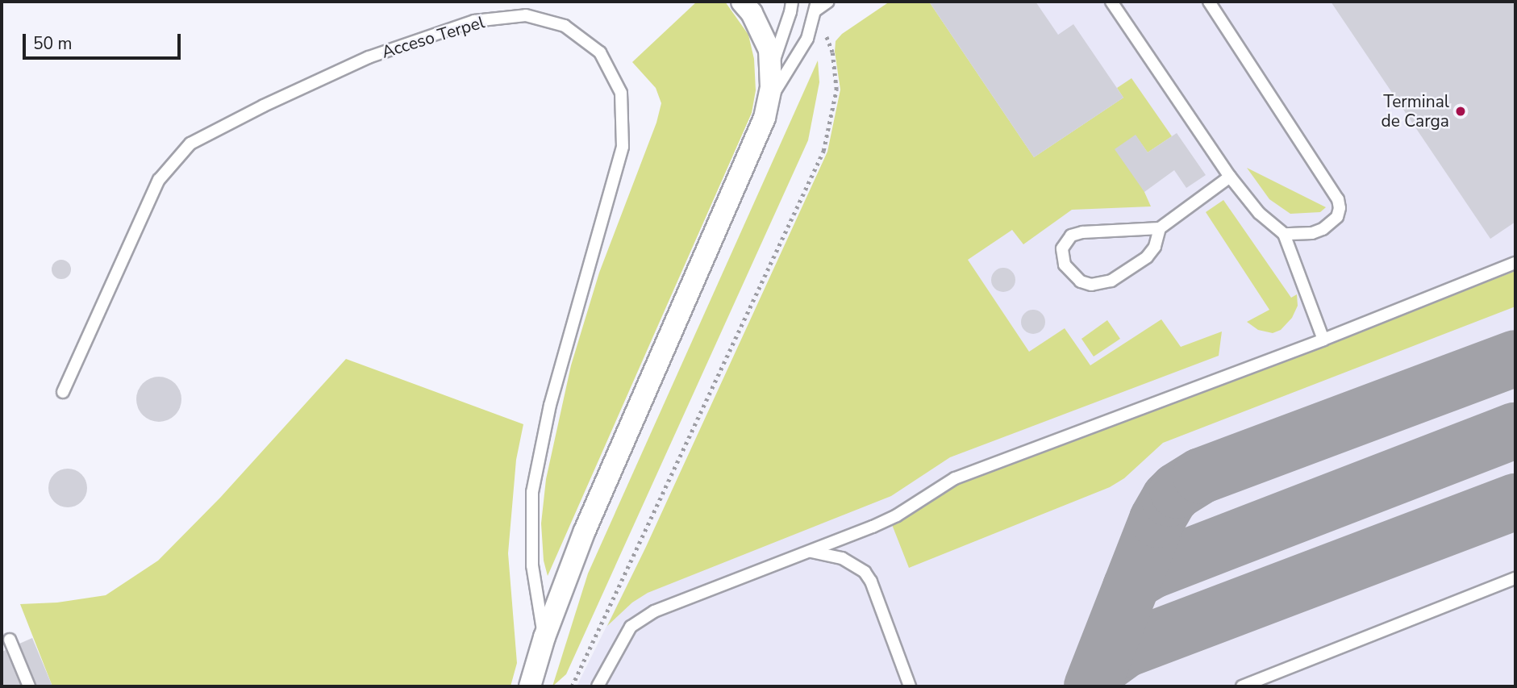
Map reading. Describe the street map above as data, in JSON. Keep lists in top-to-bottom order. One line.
{"streets":{"lane":["Acceso Terpel"]},"places":["Terminal de Carga"],"scale_bar":"50 m"}
